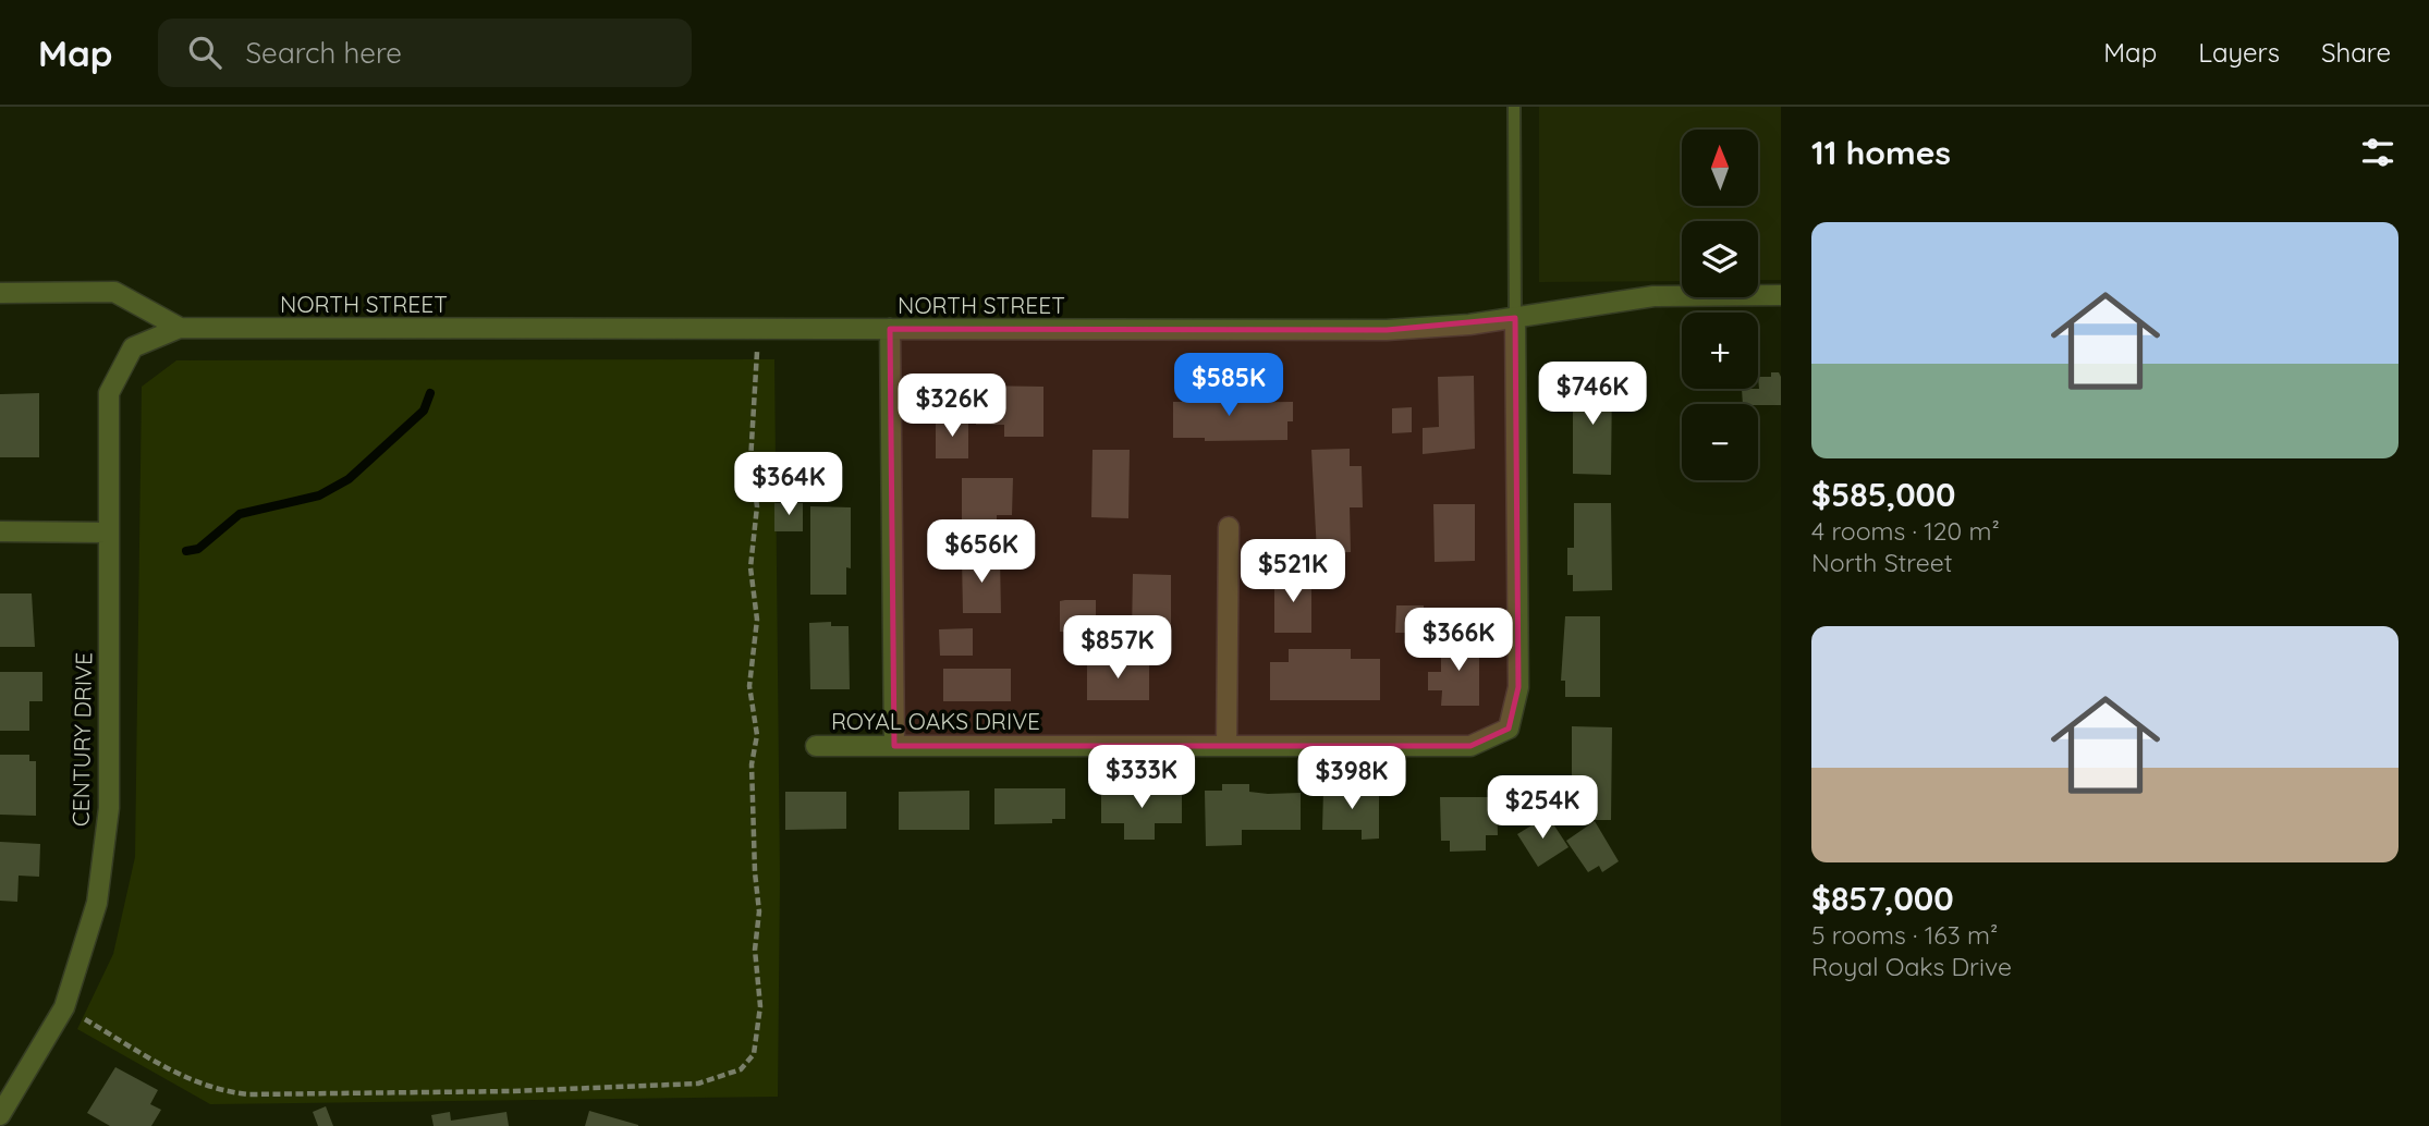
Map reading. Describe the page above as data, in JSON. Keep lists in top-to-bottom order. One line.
{"streets":{"street":["NORTH STREET","ROYAL OAKS DRIVE","CENTURY DRIVE"]},"crossings":[["NORTH STREET","ROYAL OAKS DRIVE"],["NORTH STREET","CENTURY DRIVE"]],"north":"top","page":{"header":"Map","search":"Search here","nav":["Map","Layers","Share"],"heading":"11 homes","map_buttons":["+","−"],"list":[{"name":"$585,000","note":"4 rooms · 120 m² · North Street"},{"name":"$857,000","note":"5 rooms · 163 m² · Royal Oaks Drive"}],"price":["$585K","$746K","$326K","$364K","$656K","$521K","$366K","$857K","$333K","$398K","$254K"]}}
